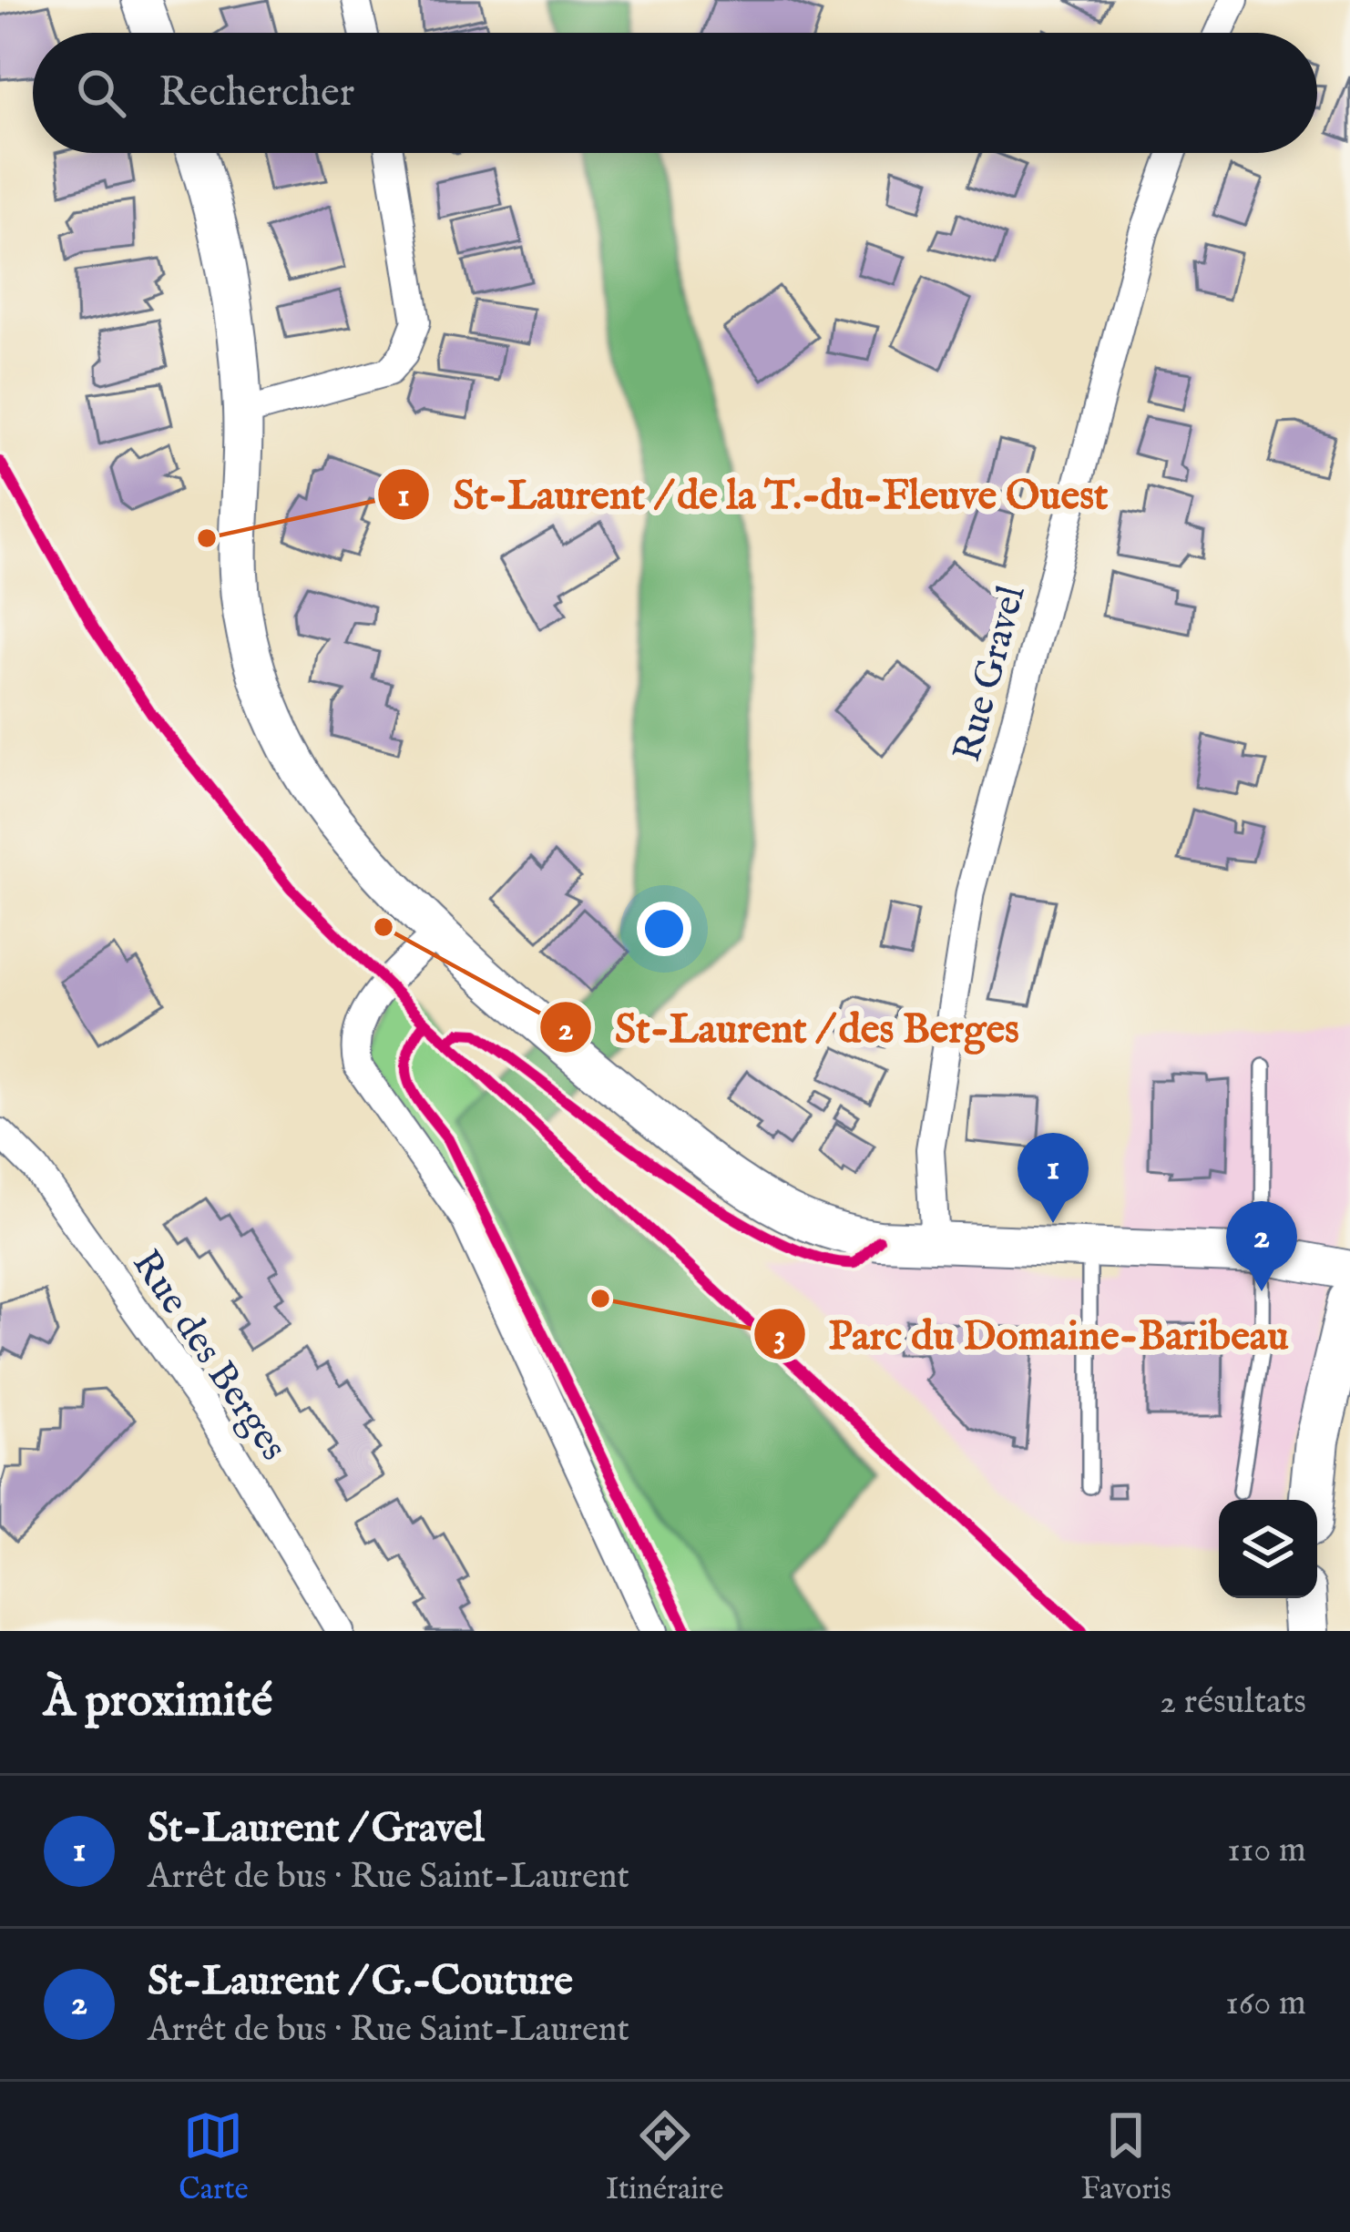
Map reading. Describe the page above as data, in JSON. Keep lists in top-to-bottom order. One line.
{"streets":{"street":["Rue Gravel","Rue des Berges"]},"places":["St-Laurent / de la T.-du-Fleuve Ouest","St-Laurent / des Berges","Parc du Domaine-Baribeau"],"page":{"search":"Rechercher","pins":["1","2"],"heading":["À proximité","2 résultats"],"list":[{"mark":"1","name":"St-Laurent / Gravel","note":"Arrêt de bus · Rue Saint-Laurent","value":"110 m"},{"mark":"2","name":"St-Laurent / G.-Couture","note":"Arrêt de bus · Rue Saint-Laurent","value":"160 m"}],"nav":["Carte","Itinéraire","Favoris"]}}
